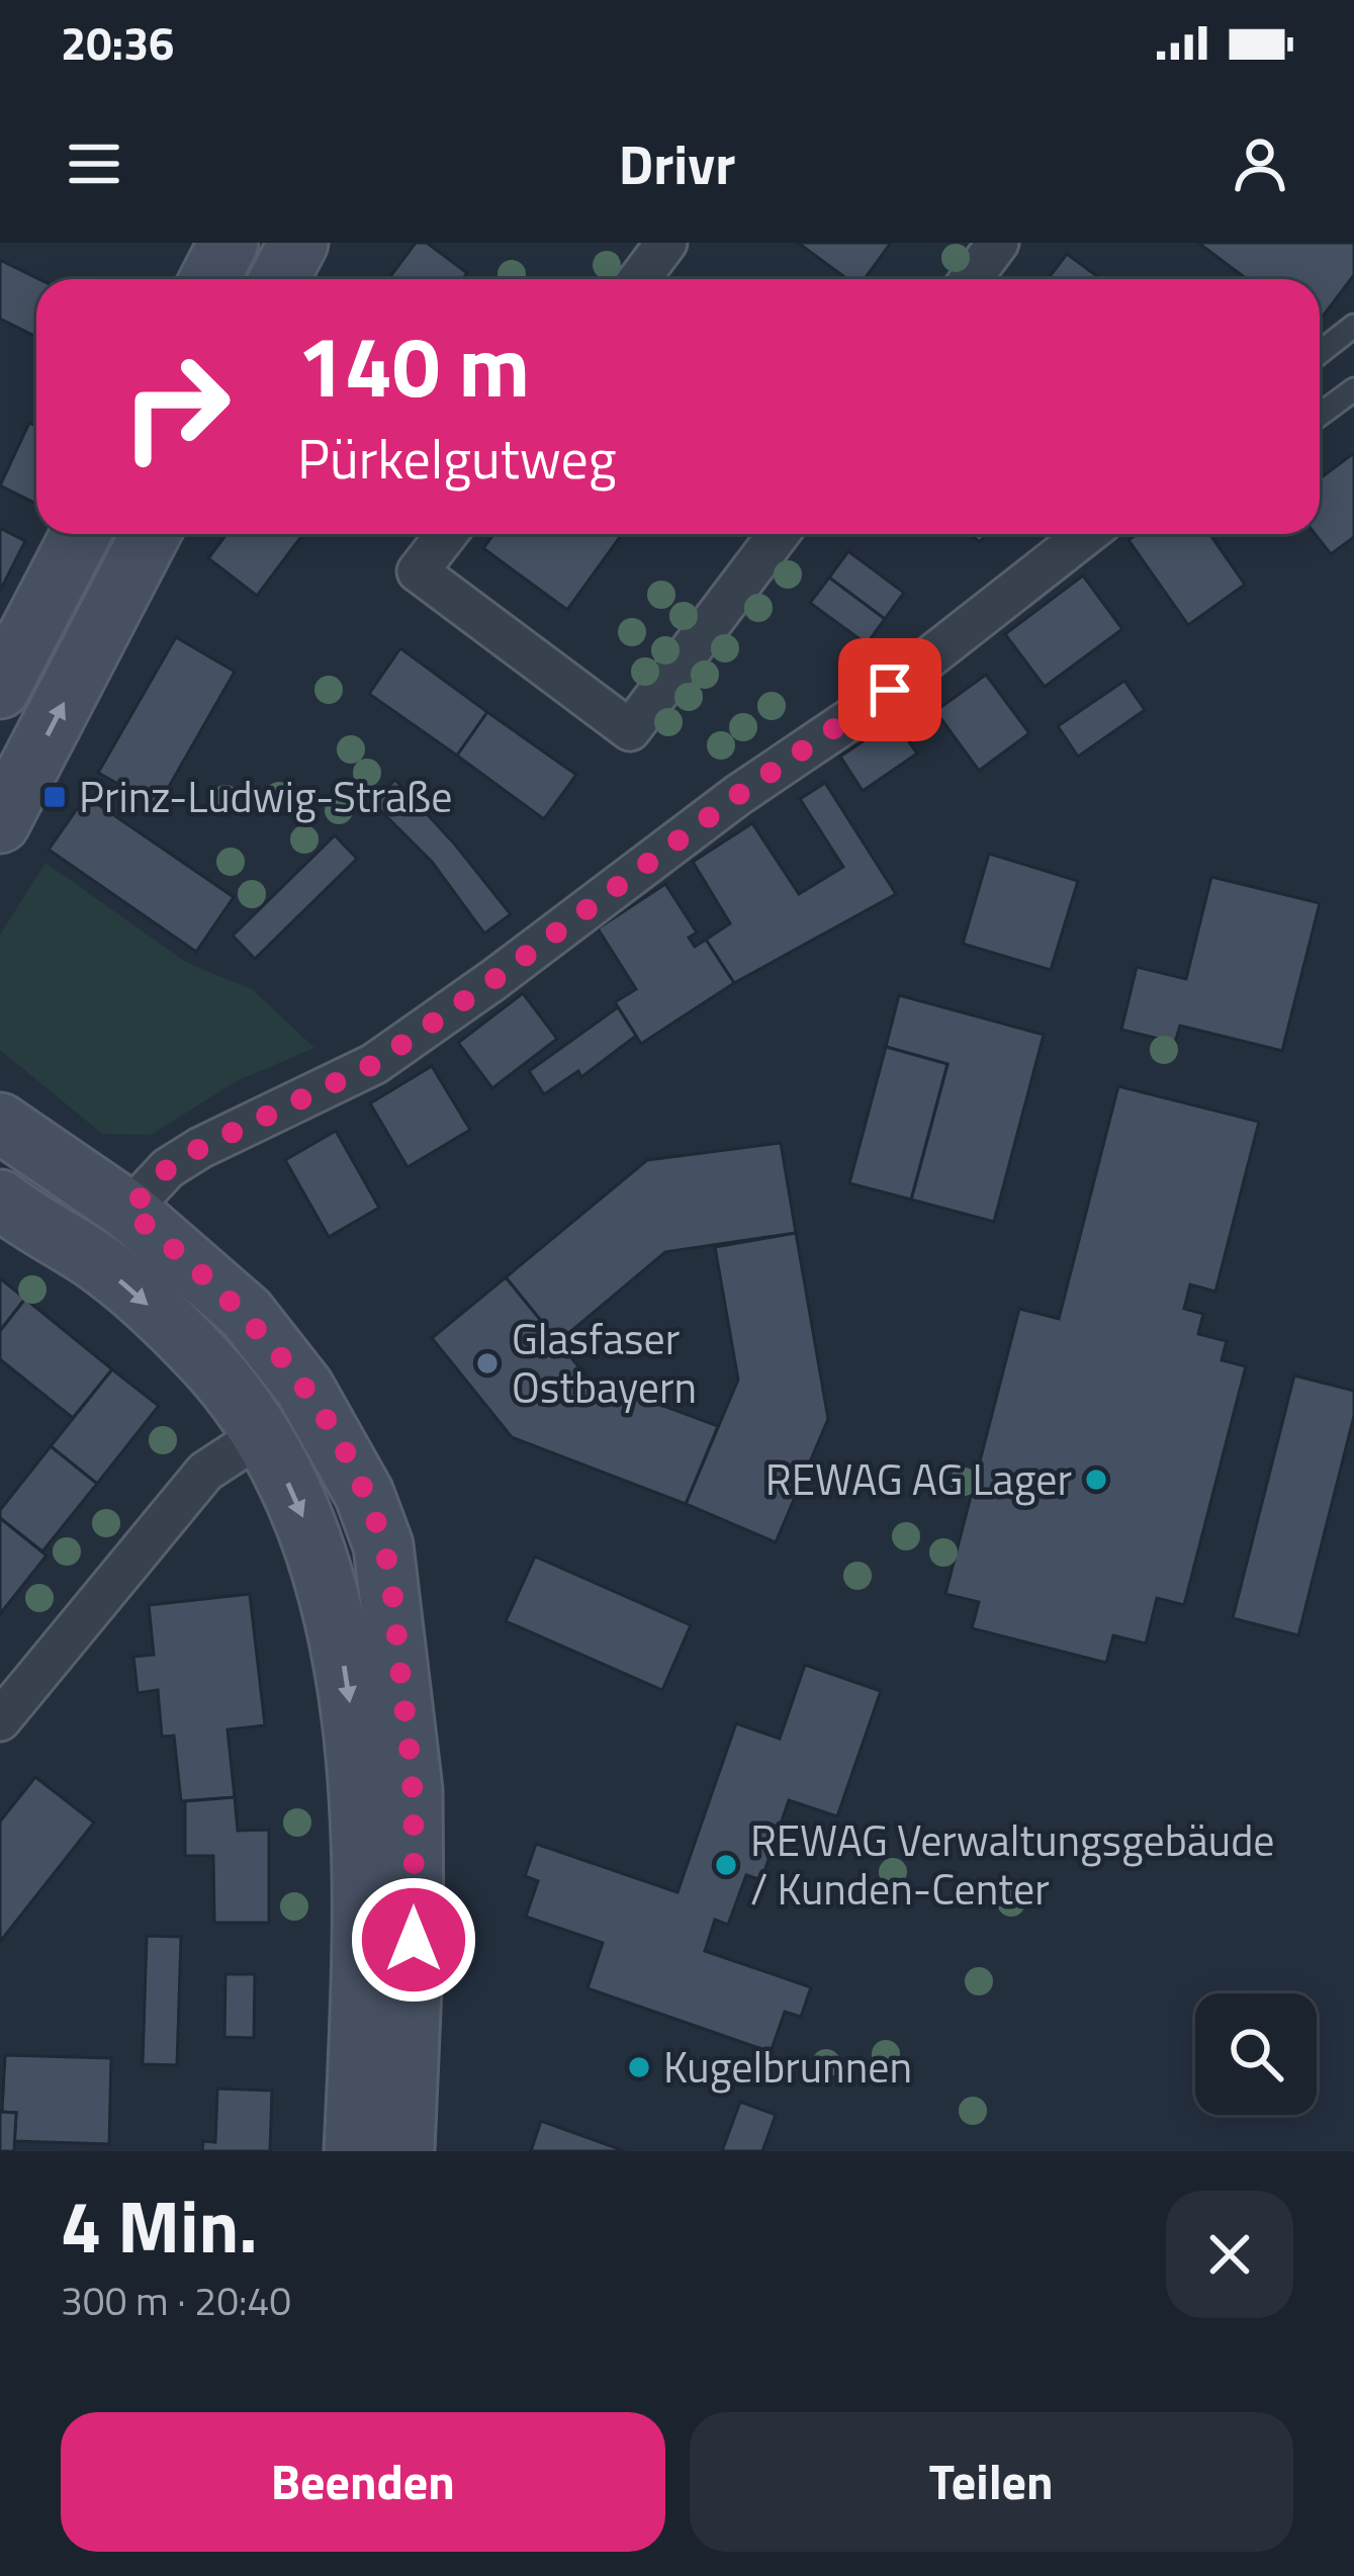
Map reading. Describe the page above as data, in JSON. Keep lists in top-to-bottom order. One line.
{"places":{"transit":["Prinz-Ludwig-Straße"],"other":["Glasfaser Ostbayern","REWAG AG Lager","REWAG Verwaltungsgebäude / Kunden-Center","Kugelbrunnen"]},"page":{"status":"20:36","header":"Drivr","turn":["140 m","Pürkelgutweg"],"heading":["4 Min.","300 m · 20:40"],"buttons":["Beenden","Teilen"]}}
